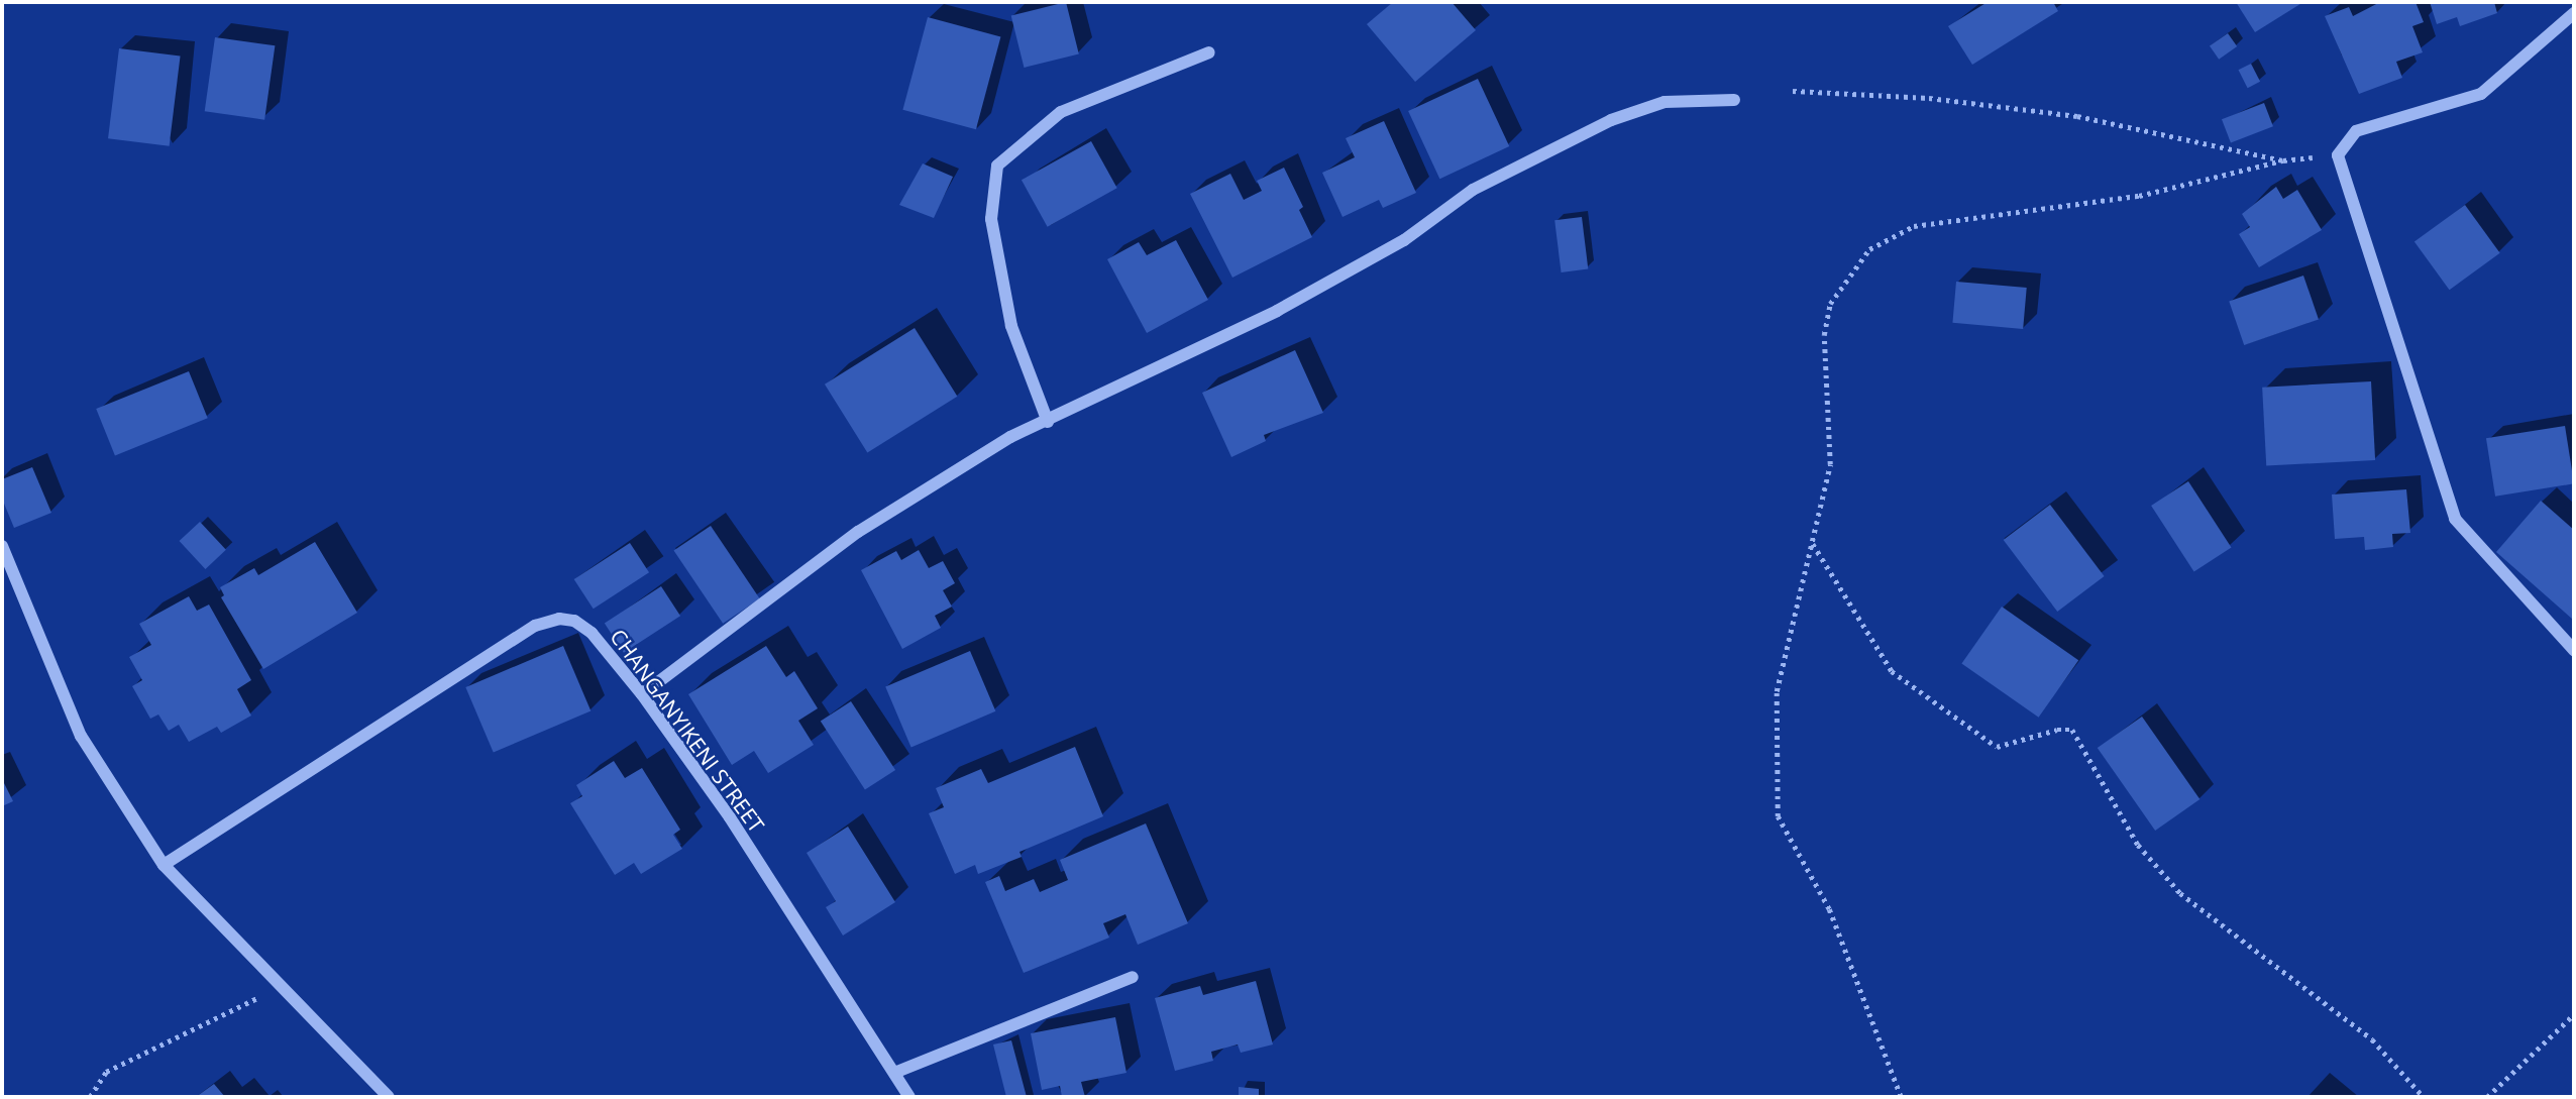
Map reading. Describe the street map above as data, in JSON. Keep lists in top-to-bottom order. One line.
{"streets":{"street":["CHANGANYIKENI STREET"]}}
